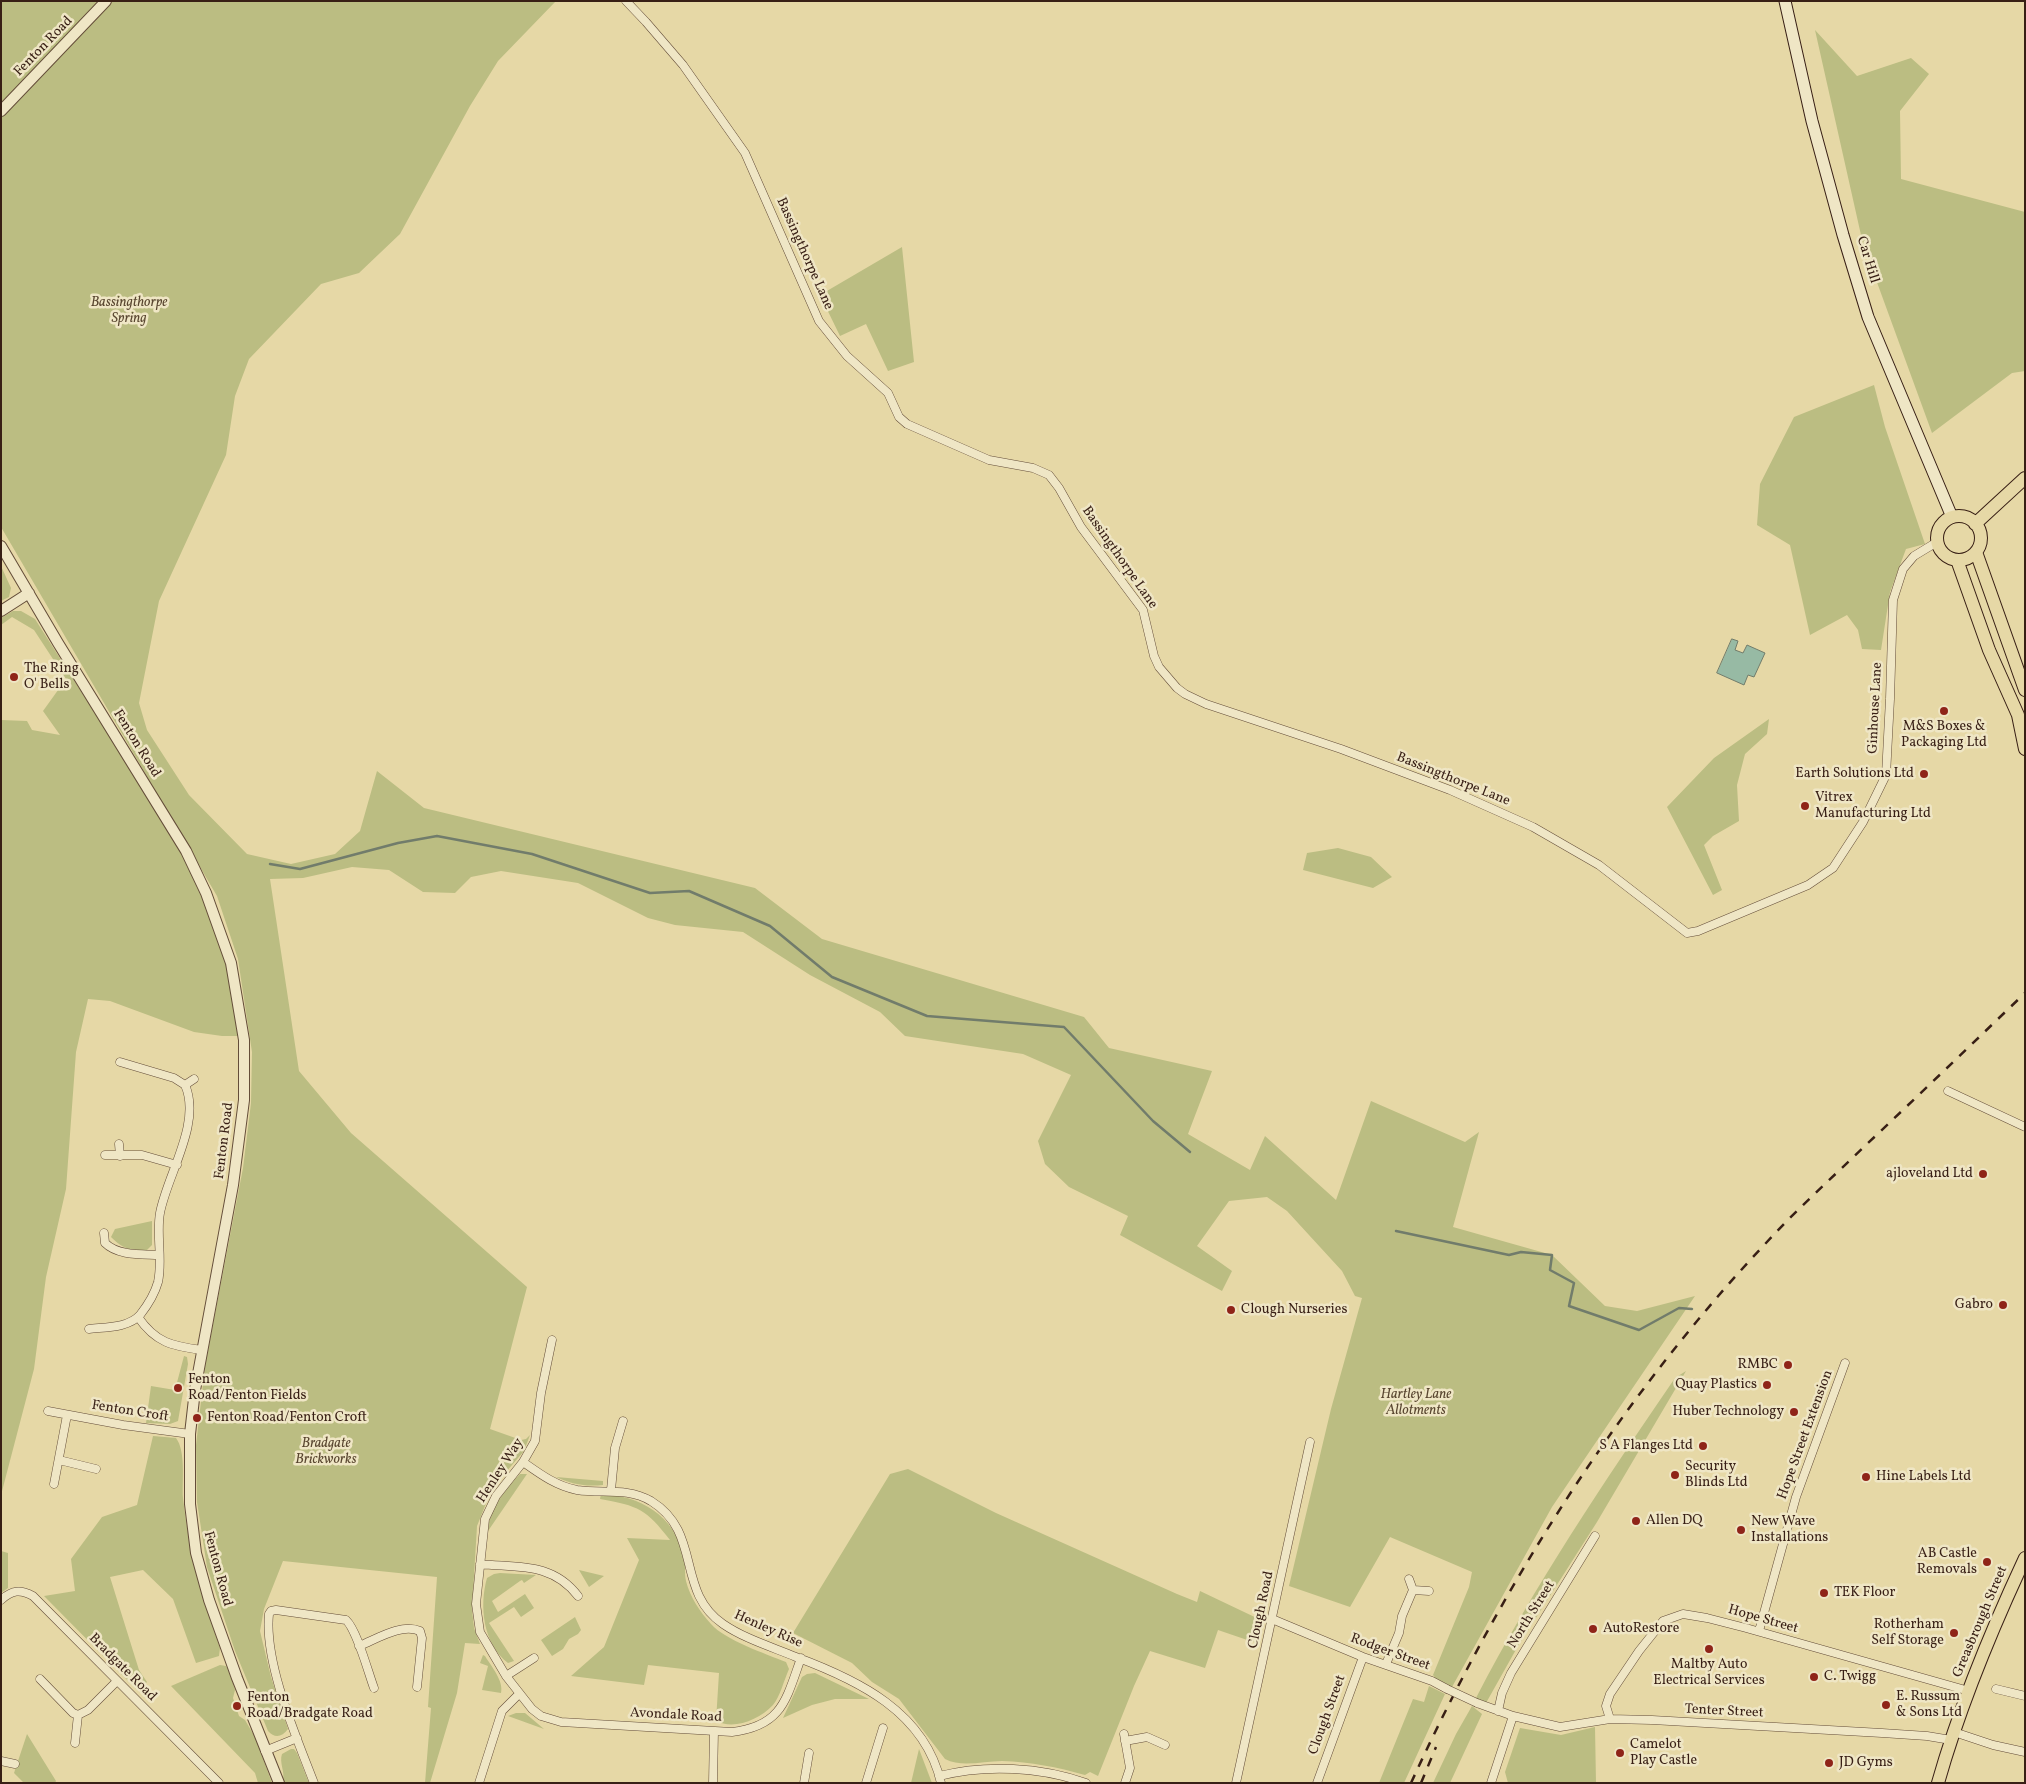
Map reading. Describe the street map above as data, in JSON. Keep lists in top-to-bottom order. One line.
{"streets":{"main road":["Car Hill","Greasbrough Street"],"street":["Fenton Road","Bassingthorpe Lane","Ginhouse Lane","Fenton Croft","Hope Street Extension","Henley Way","Clough Road","North Street","Hope Street","Henley Rise","Rodger Street","Bradgate Road","Tenter Street","Clough Street","Avondale Road"]},"crossings":[["Fenton Road","Fenton Croft"],["Bassingthorpe Lane","Ginhouse Lane"],["Car Hill","Ginhouse Lane"],["Hope Street Extension","Hope Street"],["Henley Way","Henley Rise"],["Henley Way","Avondale Road"],["Clough Road","Rodger Street"],["North Street","Rodger Street"],["North Street","Tenter Street"],["Hope Street","Greasbrough Street"],["Hope Street","Tenter Street"],["Greasbrough Street","Tenter Street"],["Henley Rise","Avondale Road"],["Rodger Street","Tenter Street"],["Rodger Street","Clough Street"]],"parks":["Bassingthorpe Spring","Hartley Lane Allotments","Bradgate Brickworks"],"places":["The Ring O' Bells","M&S Boxes & Packaging Ltd","Earth Solutions Ltd","Vitrex Manufacturing Ltd","ajloveland Ltd","Gabro","Clough Nurseries","RMBC","Quay Plastics","Fenton Road/Fenton Fields","Huber Technology","Fenton Road/Fenton Croft","S A Flanges Ltd","Security Blinds Ltd","Hine Labels Ltd","Allen DQ","New Wave Installations","AB Castle Removals","TEK Floor","AutoRestore","Rotherham Self Storage","Maltby Auto Electrical Services","C. Twigg","E. Russum & Sons Ltd","Fenton Road/Bradgate Road","Camelot Play Castle","JD Gyms"]}
